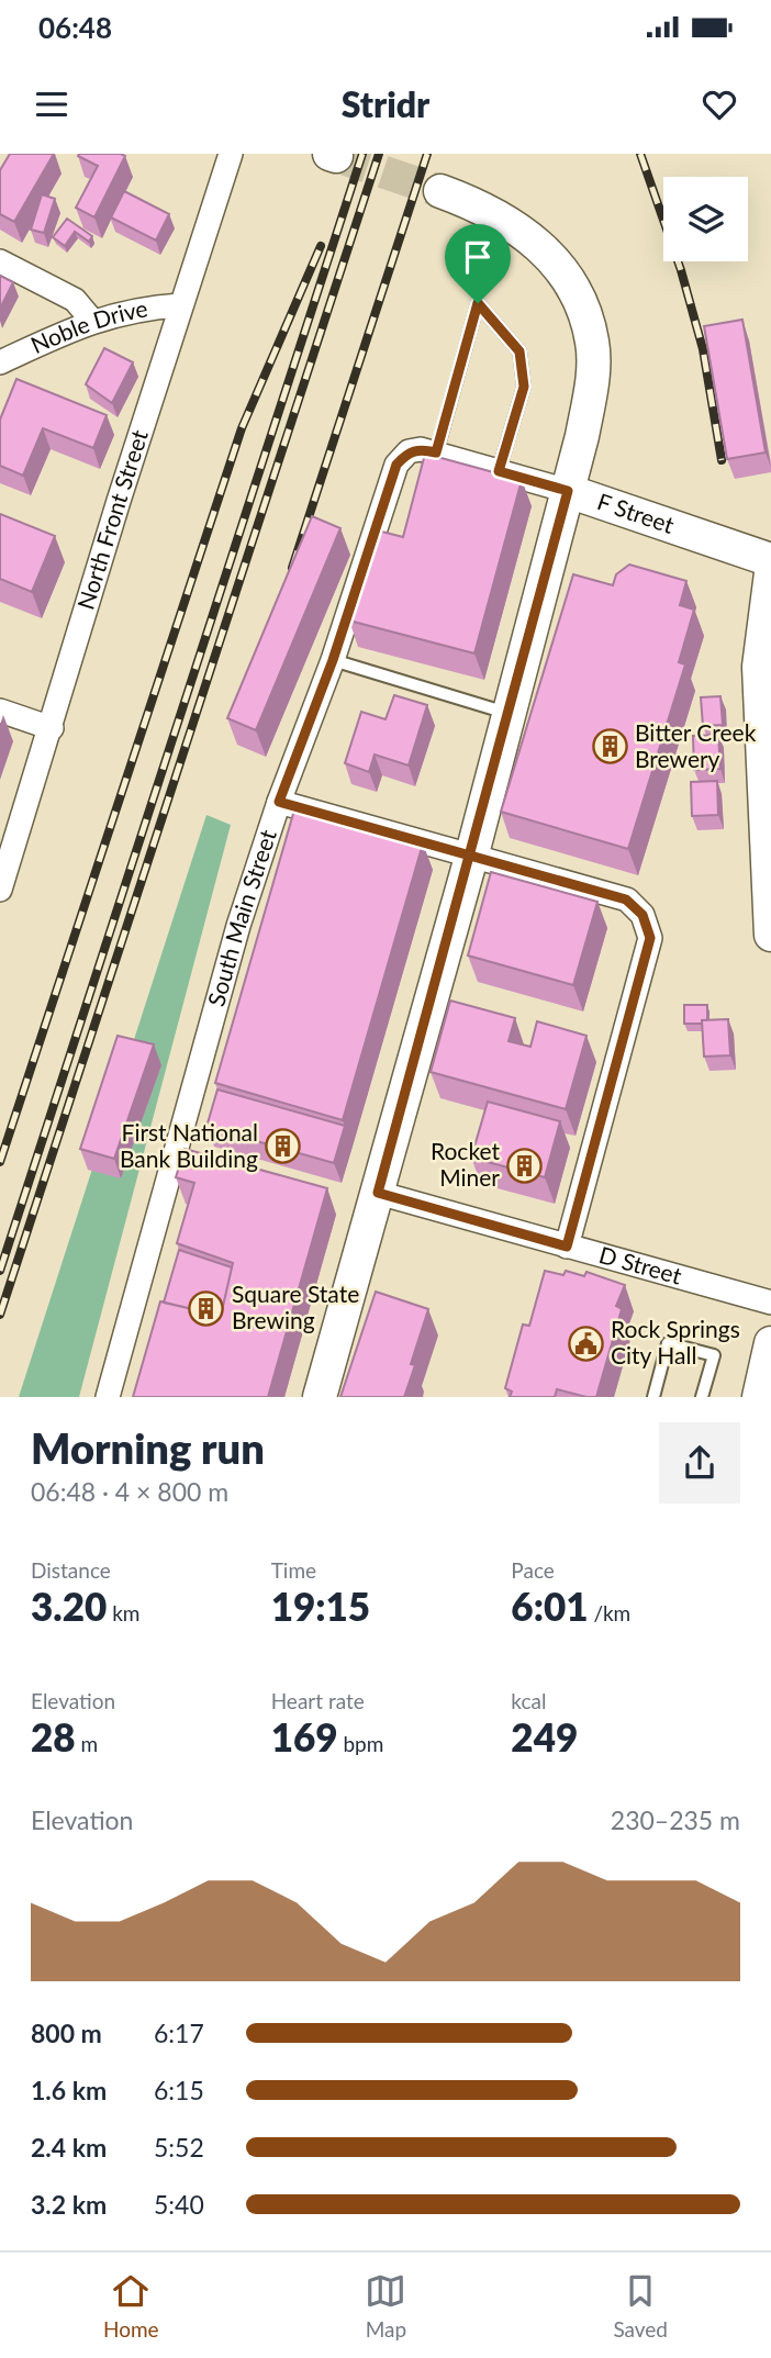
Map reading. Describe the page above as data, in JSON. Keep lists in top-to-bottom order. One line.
{"streets":{"street":["Noble Drive","F Street","North Front Street","South Main Street","D Street"]},"crossings":[["Noble Drive","North Front Street"],["F Street","South Main Street"]],"places":{"building":["Bitter Creek Brewery","First National Bank Building","Rocket Miner","Square State Brewing"],"public building":["Rock Springs City Hall"]},"page":{"status":"06:48","header":"Stridr","heading":["Morning run","06:48 · 4 × 800 m"],"stats":[["Distance","3.20 km"],["Time","19:15"],["Pace","6:01 /km"],["Elevation","28 m"],["Heart rate","169 bpm"],["kcal","249"]],"chart":["Elevation","230–235 m"],"list":[{"name":"800 m","note":"6:17"},{"name":"1.6 km","note":"6:15"},{"name":"2.4 km","note":"5:52"},{"name":"3.2 km","note":"5:40"}],"tabs":["Home","Map","Saved"]}}
